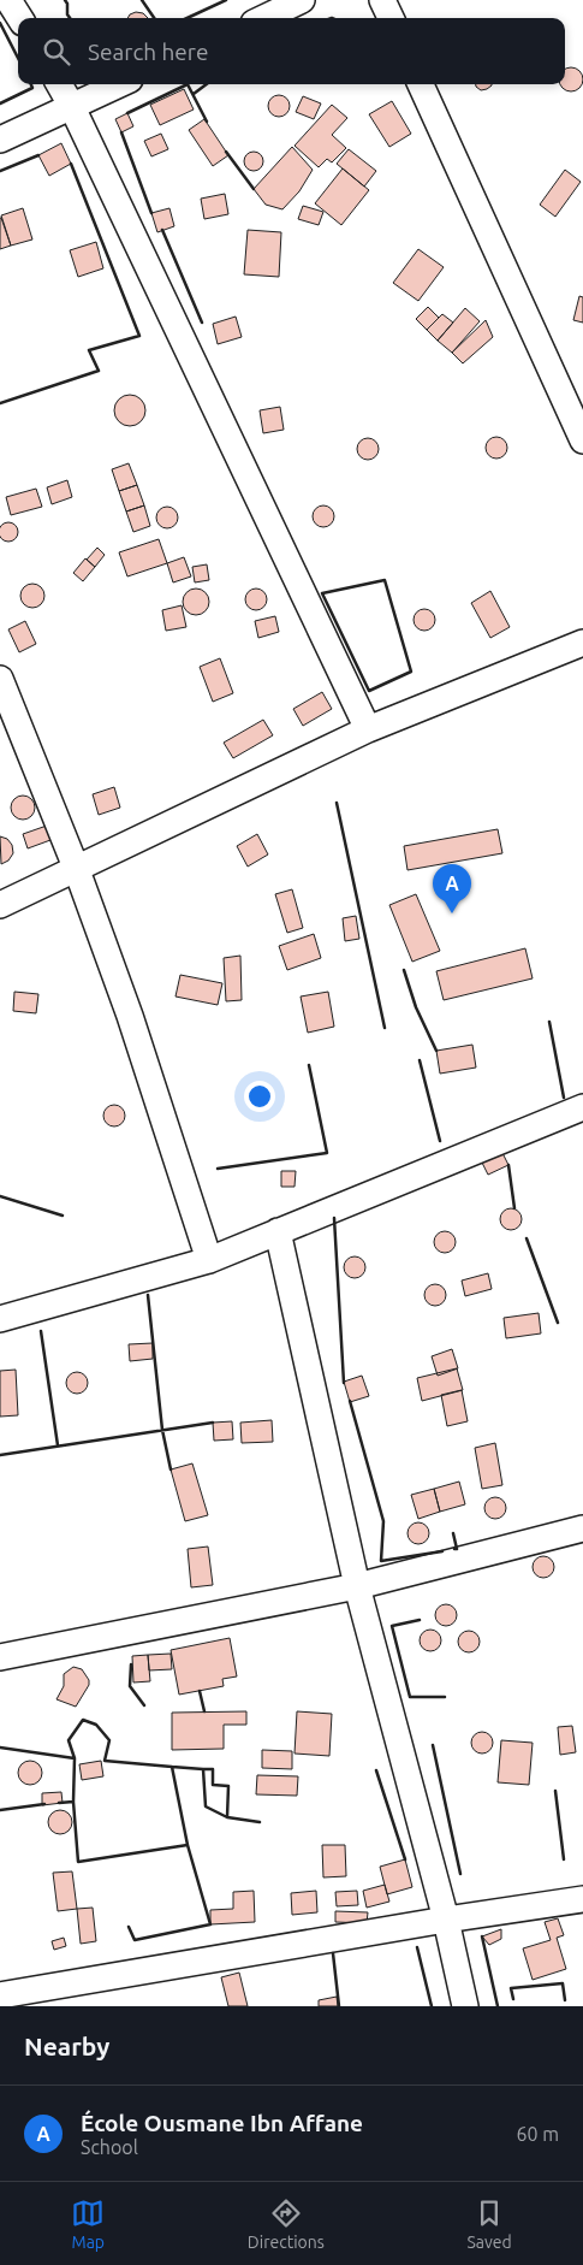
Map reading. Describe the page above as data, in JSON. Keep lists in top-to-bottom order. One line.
{"page":{"search":"Search here","pins":"A","heading":"Nearby","list":[{"mark":"A","name":"École Ousmane Ibn Affane","note":"School","value":"60 m"}],"nav":["Map","Directions","Saved"]}}
